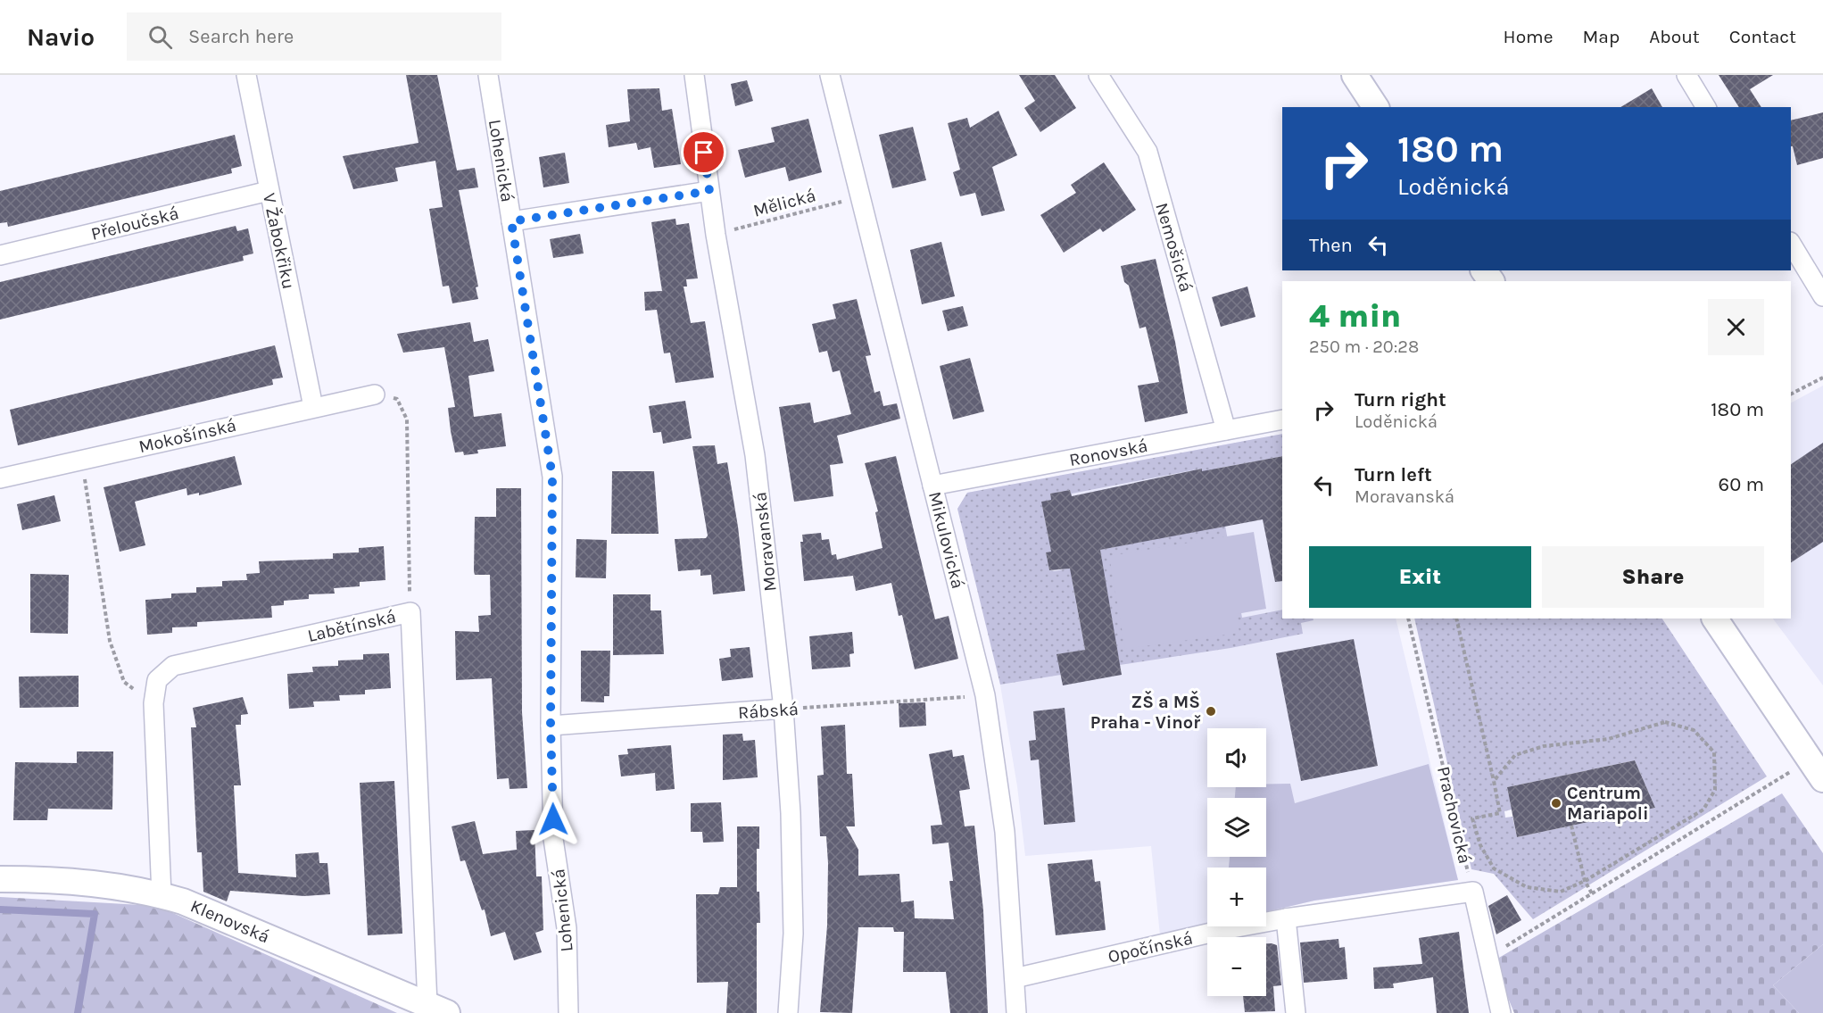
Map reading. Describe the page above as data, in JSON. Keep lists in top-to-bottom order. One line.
{"streets":{"street":["Lohenická","Přeloučská","V Žabokřiku","Nemošická","Mokošínská","Ronovská","Mikulovická","Moravanská","Labětínská","Rábská","Klenovská","Opočínská"],"path":["Mělická","Prachovická"]},"crossings":[["Lohenická","Rábská"],["Mělická","Mikulovická"],["Mělická","Moravanská"],["Přeloučská","V Žabokřiku"],["V Žabokřiku","Mokošínská"],["Nemošická","Ronovská"],["Ronovská","Mikulovická"],["Mikulovická","Rábská"],["Mikulovická","Opočínská"],["Moravanská","Rábská"],["Labětínská","Klenovská"],["Prachovická","Opočínská"]],"places":["ZŠ a MŠ Praha - Vinoř","Centrum Mariapoli"],"page":{"header":"Navio","search":"Search here","nav":["Home","Map","About","Contact"],"turn":["180 m","Loděnická"],"then":"Then","heading":["4 min","250 m · 20:28"],"list":[{"name":"Turn right","note":"Loděnická","value":"180 m"},{"name":"Turn left","note":"Moravanská","value":"60 m"}],"buttons":["Exit","Share"],"map_buttons":["+","−"]}}
